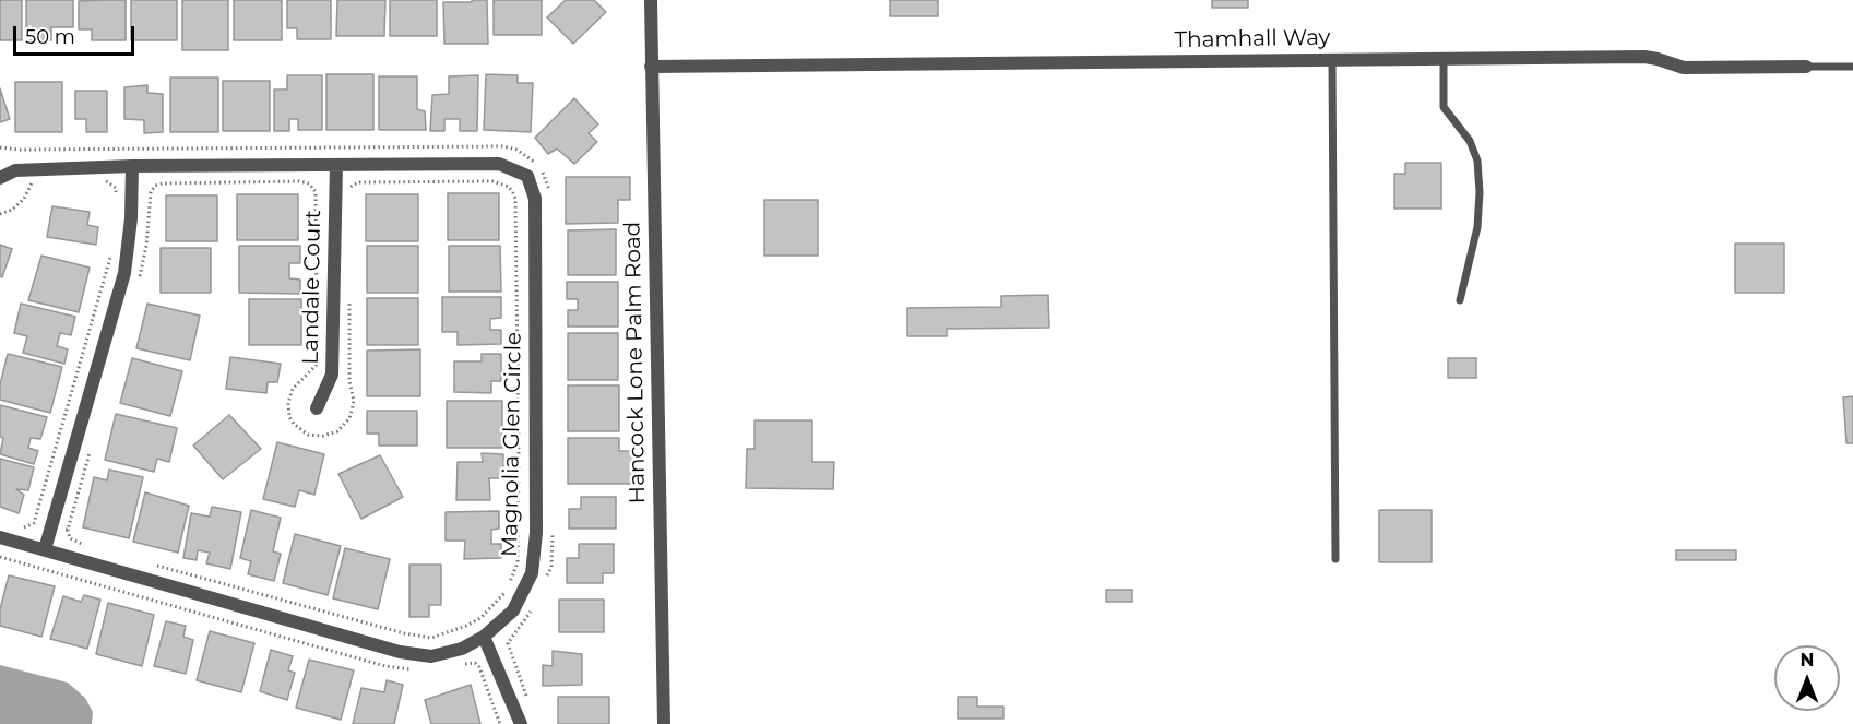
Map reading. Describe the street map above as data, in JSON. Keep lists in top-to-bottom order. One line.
{"streets":{"street":["Thamhall Way","Landale Court","Hancock Lone Palm Road","Magnolia Glen Circle"]},"crossings":[["Thamhall Way","Hancock Lone Palm Road"],["Landale Court","Magnolia Glen Circle"]],"scale_bar":"50 m","north":"top"}
